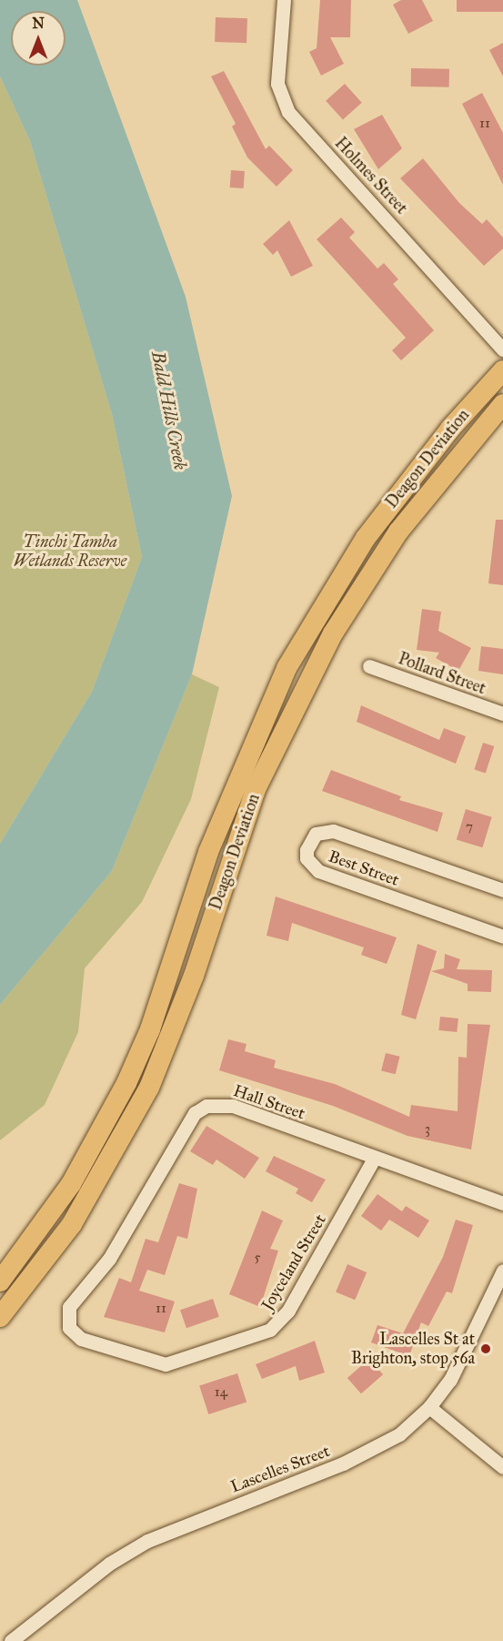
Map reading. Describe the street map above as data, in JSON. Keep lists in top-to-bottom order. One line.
{"streets":{"highway":["Deagon Deviation"],"street":["Holmes Street","Pollard Street","Best Street","Hall Street","Joyceland Street","Lascelles Street"]},"crossings":[["Hall Street","Joyceland Street"]],"water":["Bald Hills Creek"],"parks":["Tinchi Tamba Wetlands Reserve"],"places":["Lascelles St at Brighton, stop 56a"],"house_numbers":["11","7","3","5","11","14"],"north":"top"}
